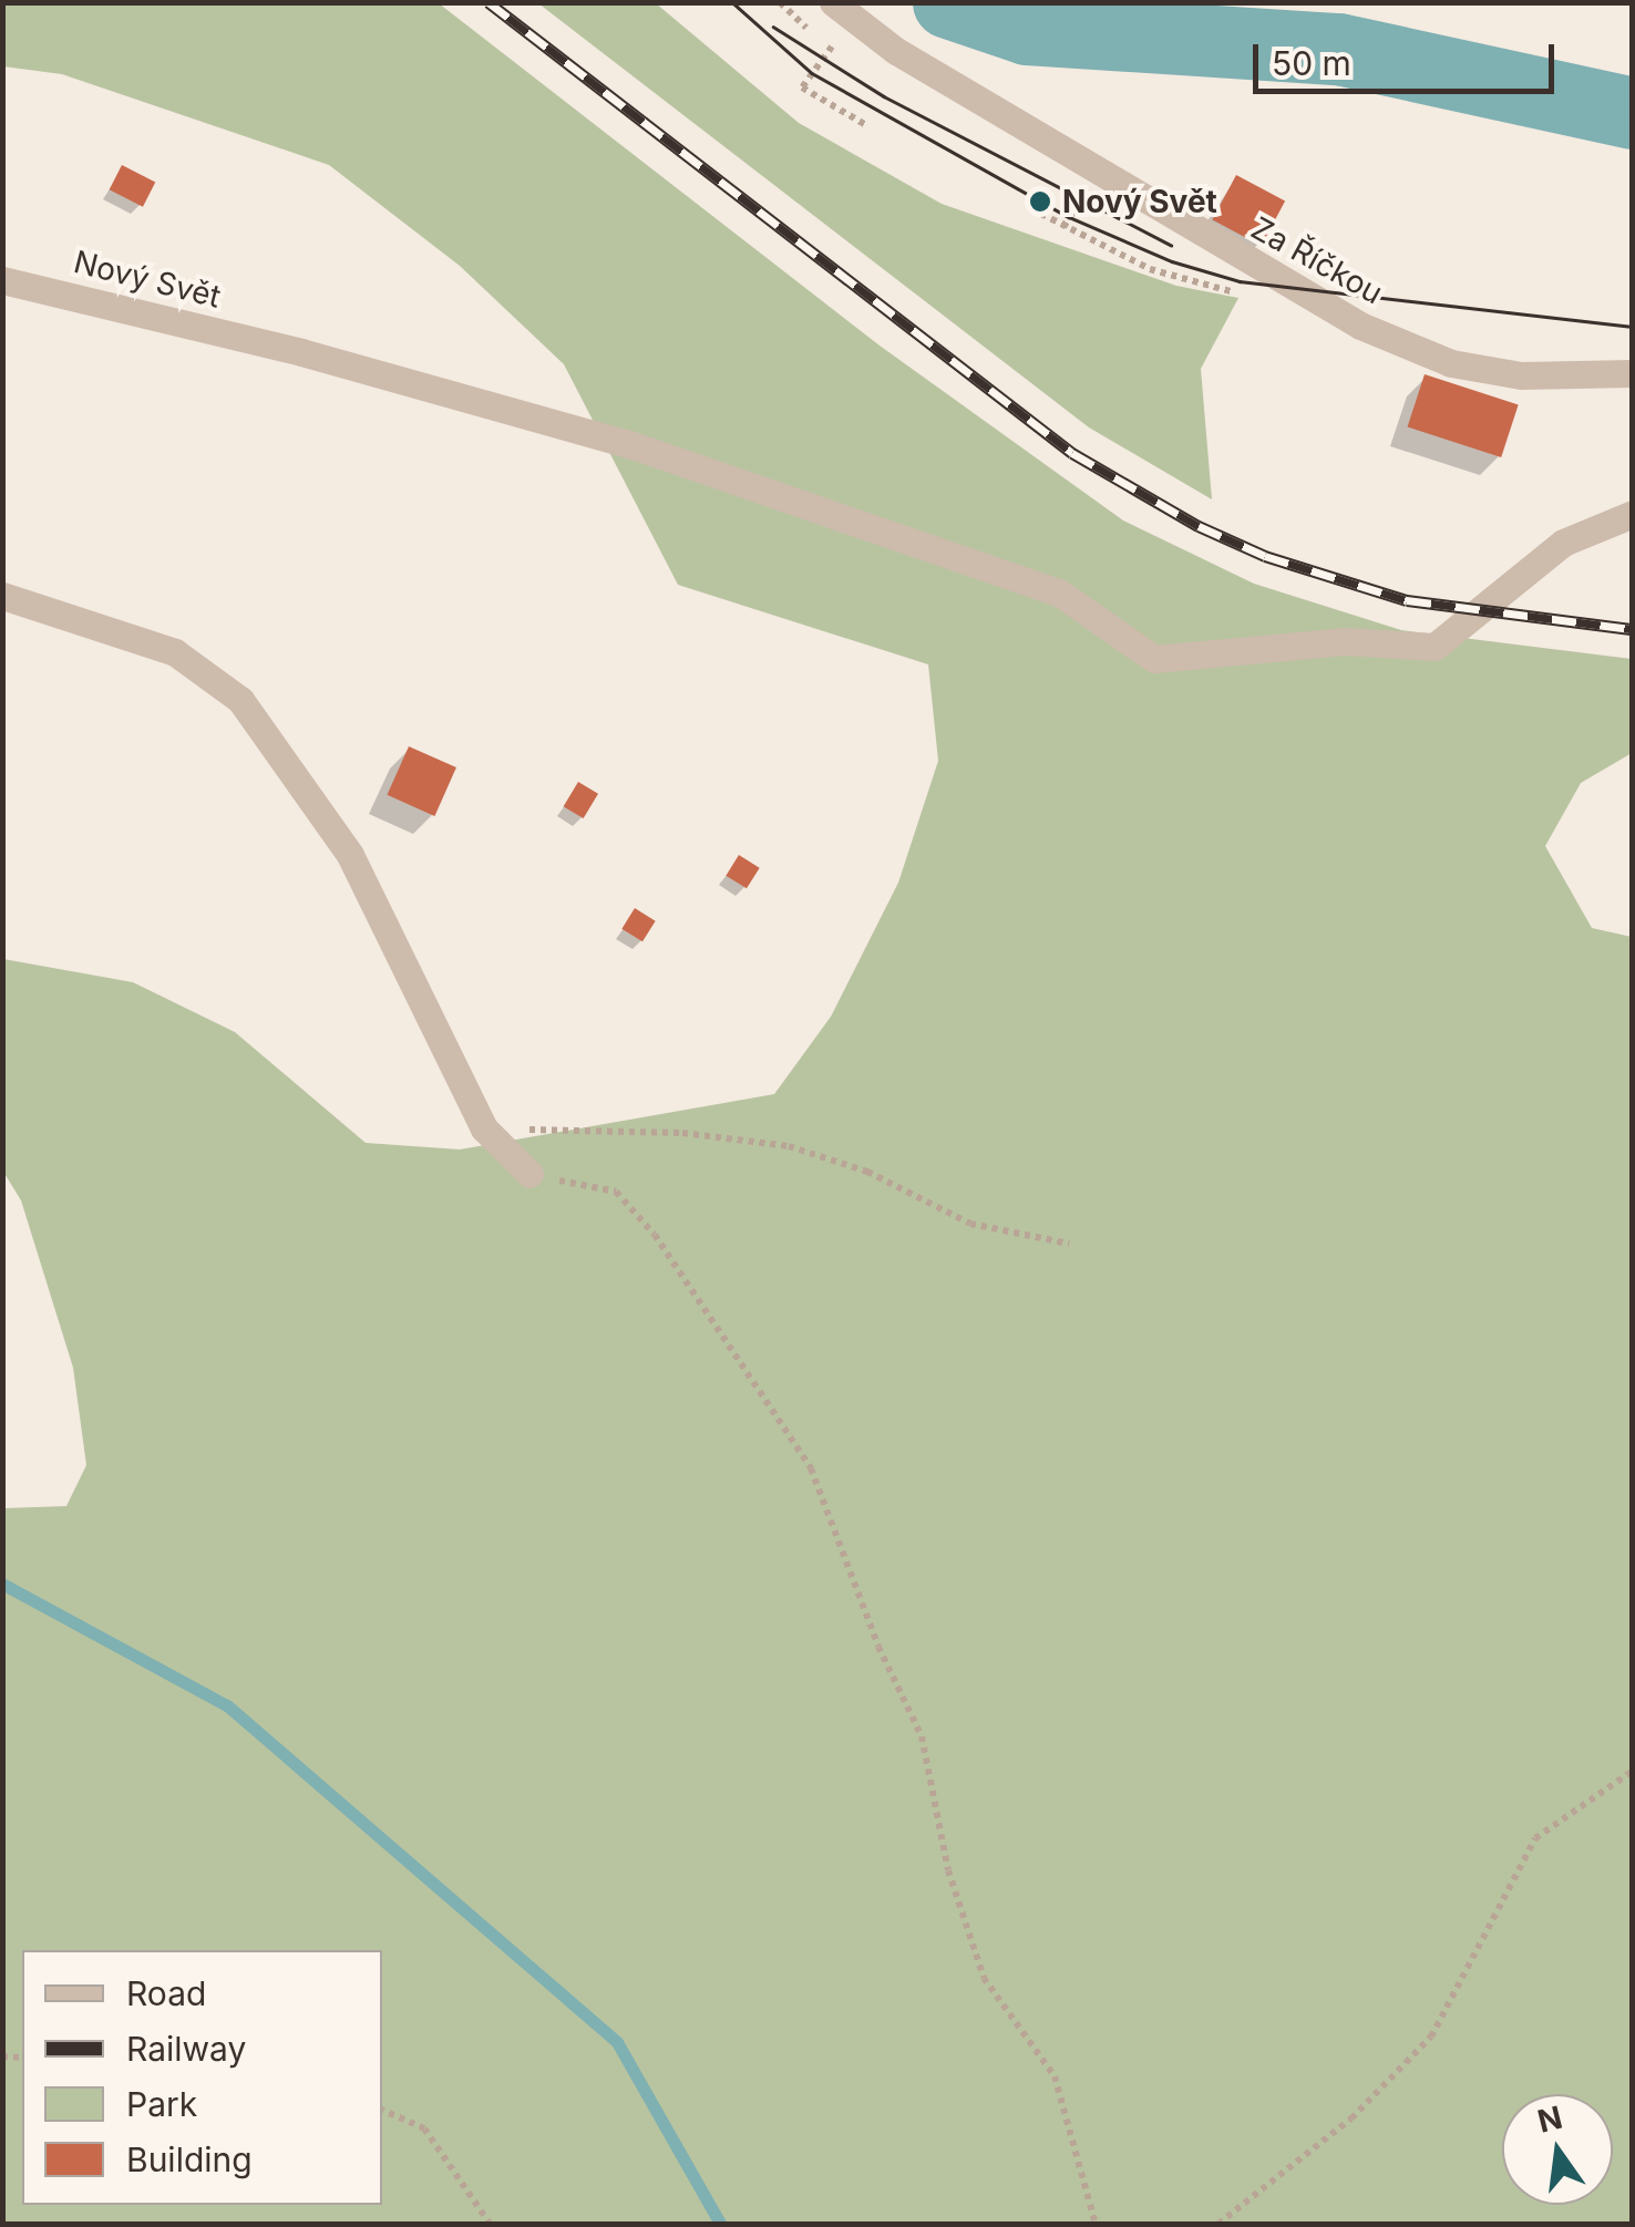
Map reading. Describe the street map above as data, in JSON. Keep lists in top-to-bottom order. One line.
{"streets":{"lane":["Za Říčkou","Nový Svět"]},"places":["Nový Svět"],"legend":["Road","Railway","Park","Building"],"scale_bar":"50 m","north":"top"}
